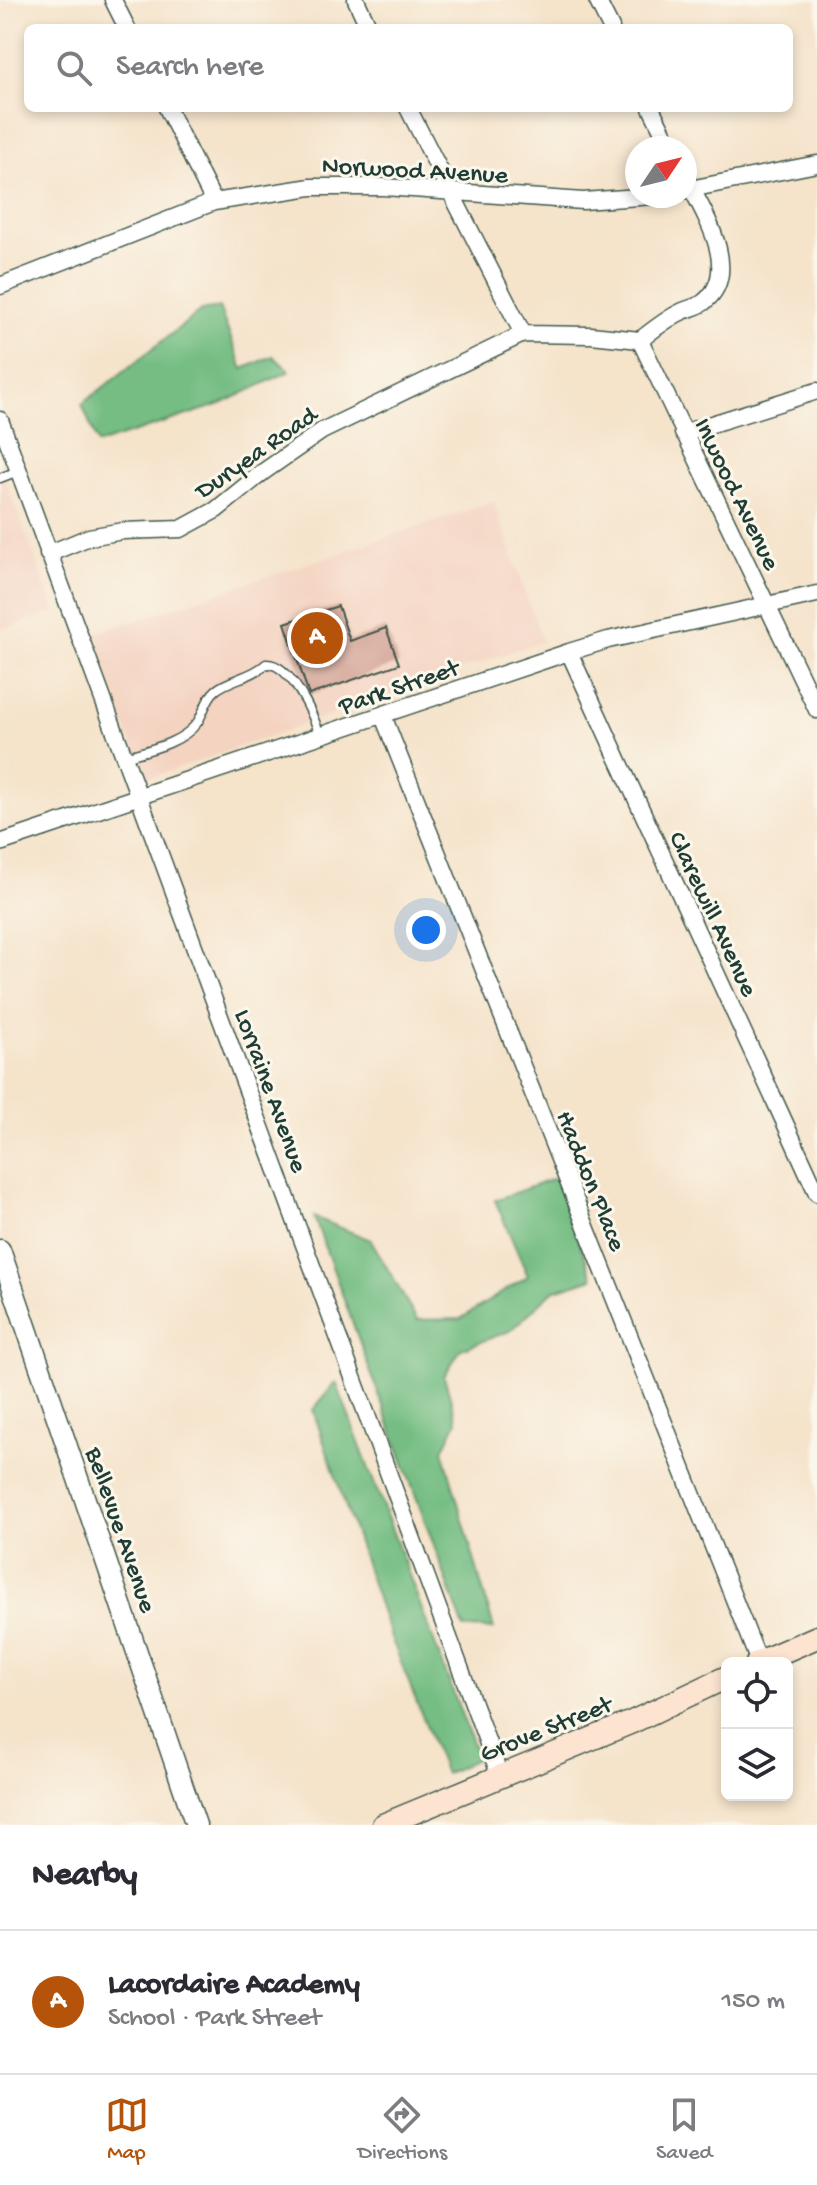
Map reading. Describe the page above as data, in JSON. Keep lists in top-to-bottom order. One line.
{"streets":{"main road":["Grove Street"],"street":["Norwood Avenue","Duryea Road","Inwood Avenue","Park Street","Clarewill Avenue","Lorraine Avenue","Haddon Place","Bellevue Avenue"]},"crossings":[["Duryea Road","Lorraine Avenue"],["Inwood Avenue","Park Street"],["Park Street","Clarewill Avenue"],["Park Street","Lorraine Avenue"],["Park Street","Haddon Place"],["Lorraine Avenue","Grove Street"]],"north":"top right","page":{"search":"Search here","pins":"A","heading":"Nearby","list":[{"mark":"A","name":"Lacordaire Academy","note":"School · Park Street","value":"150 m"}],"nav":["Map","Directions","Saved"]}}
